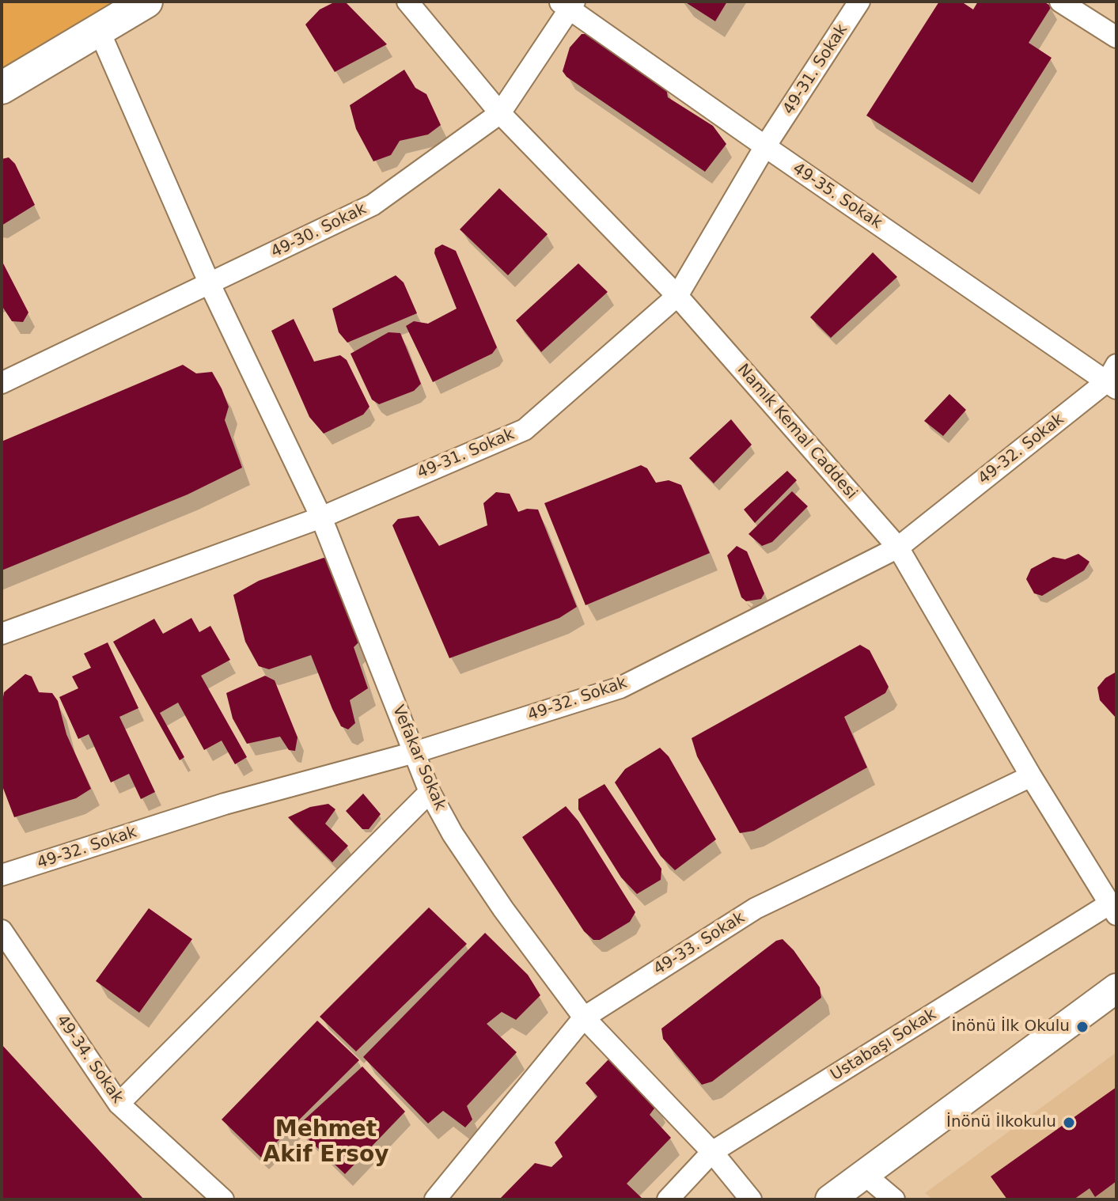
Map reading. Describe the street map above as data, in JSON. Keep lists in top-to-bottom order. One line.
{"streets":{"street":["49-31. Sokak","49-35. Sokak","49-30. Sokak","Namık Kemal Caddesi","49-32. Sokak","Vefakar Sokak","49-33. Sokak","Ustabaşı Sokak","49-34. Sokak"]},"crossings":[["49-31. Sokak","49-35. Sokak"],["49-31. Sokak","Namık Kemal Caddesi"],["49-31. Sokak","Vefakar Sokak"],["49-35. Sokak","49-30. Sokak"],["49-35. Sokak","49-32. Sokak"],["49-30. Sokak","Namık Kemal Caddesi"],["49-30. Sokak","Vefakar Sokak"],["Namık Kemal Caddesi","49-32. Sokak"],["Namık Kemal Caddesi","49-33. Sokak"],["Namık Kemal Caddesi","Ustabaşı Sokak"],["49-32. Sokak","Vefakar Sokak"],["Vefakar Sokak","49-33. Sokak"],["Vefakar Sokak","Ustabaşı Sokak"]],"districts":["Mehmet Akif Ersoy"],"places":["İnönü İlk Okulu","İnönü İlkokulu"]}
